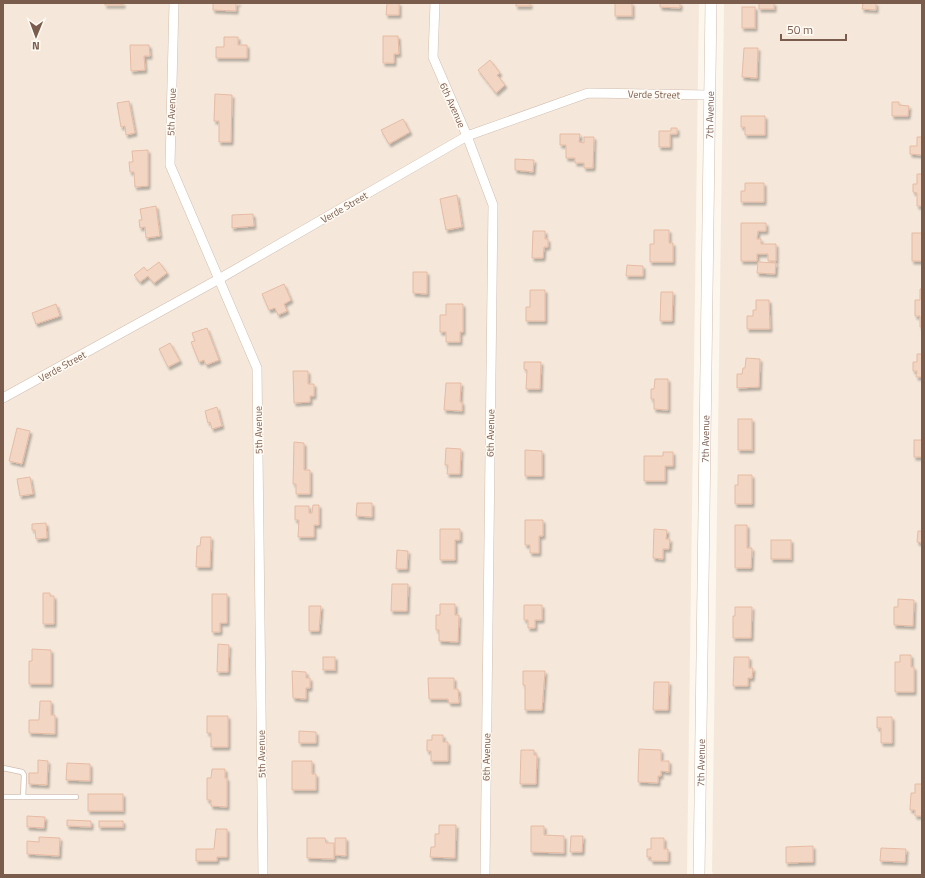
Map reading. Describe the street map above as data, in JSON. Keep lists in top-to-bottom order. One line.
{"streets":{"street":["Verde Street","6th Avenue","5th Avenue","7th Avenue"]},"crossings":[["Verde Street","6th Avenue"],["Verde Street","5th Avenue"],["Verde Street","7th Avenue"]],"scale_bar":"50 m","north":"bottom"}
